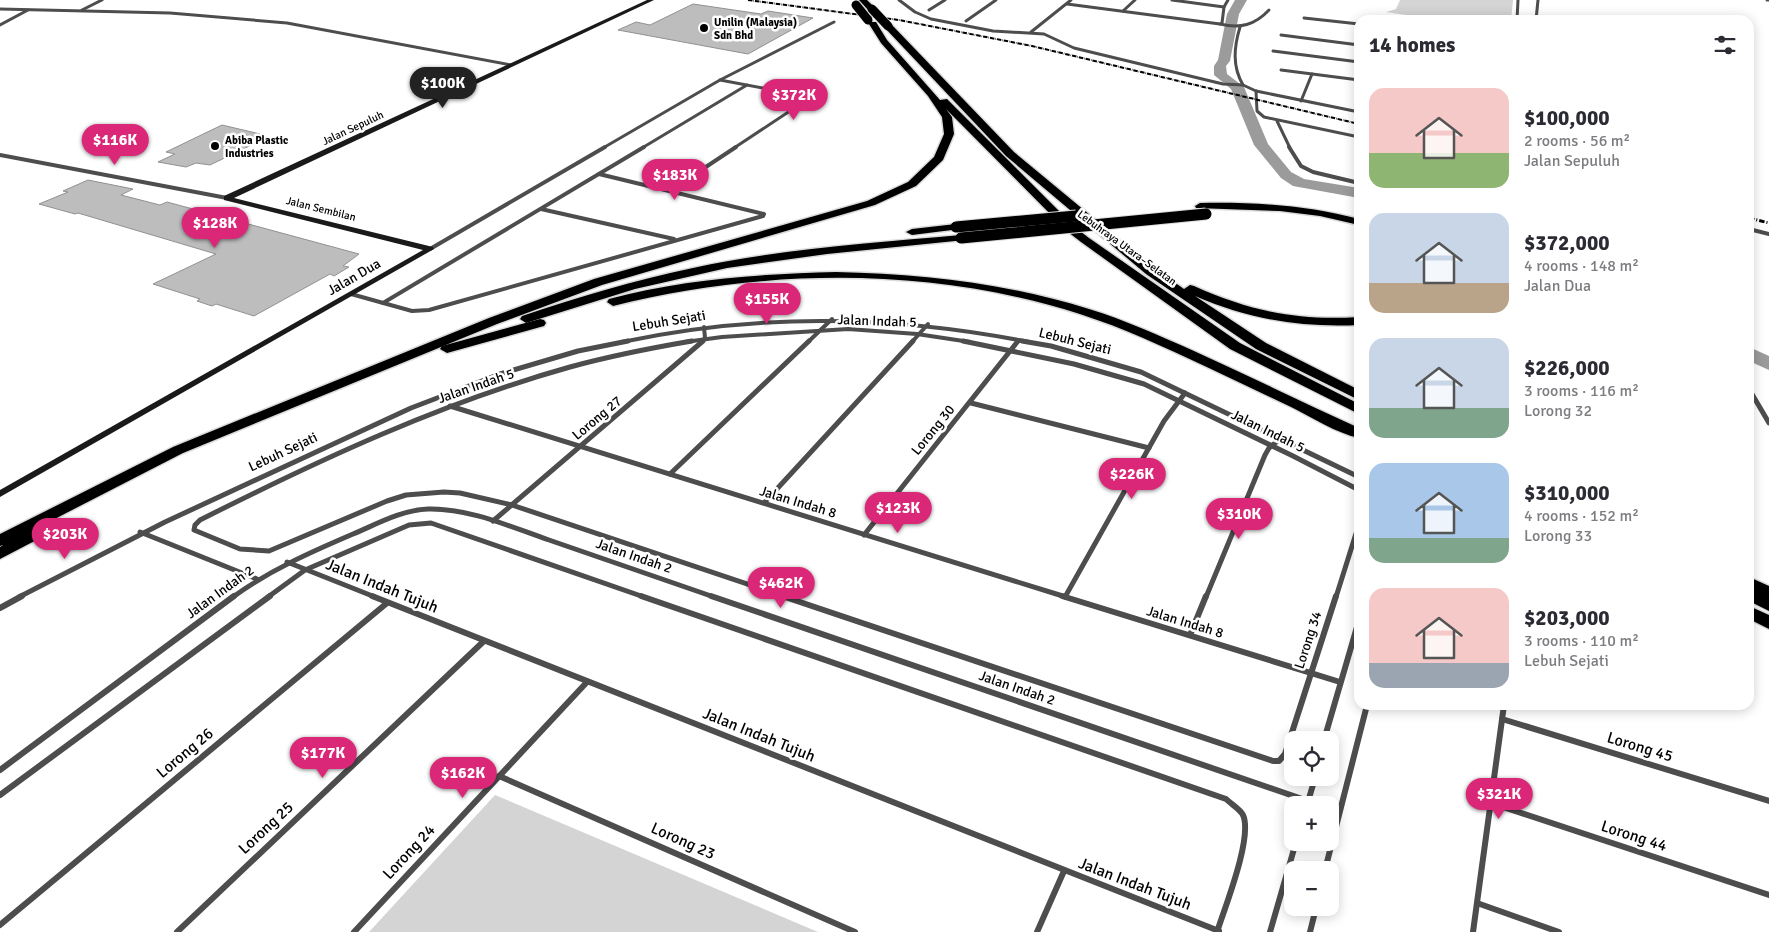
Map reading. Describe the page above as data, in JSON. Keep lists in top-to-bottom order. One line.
{"streets":{"highway":["Lebuhraya Utara–Selatan"],"main road":["Jalan Sepuluh","Jalan Sembilan","Jalan Dua"],"street":["Lebuh Sejati","Jalan Indah 5","Lorong 27","Lorong 30","Jalan Indah 8","Jalan Indah 2","Jalan Indah Tujuh","Lorong 34","Lorong 45","Lorong 26","Lorong 25","Lorong 44","Lorong 23","Lorong 24"]},"crossings":[["Jalan Sepuluh","Jalan Sembilan"],["Jalan Sembilan","Jalan Dua"],["Lebuh Sejati","Lorong 30"],["Jalan Indah 5","Lorong 27"],["Jalan Indah 5","Lorong 30"],["Jalan Indah 5","Jalan Indah 8"],["Jalan Indah 5","Lorong 34"],["Lorong 27","Jalan Indah 8"],["Lorong 27","Jalan Indah 2"],["Lorong 27","Lorong 34"],["Lorong 30","Jalan Indah 8"],["Jalan Indah 8","Lorong 34"],["Jalan Indah 2","Jalan Indah Tujuh"],["Jalan Indah Tujuh","Lorong 26"],["Jalan Indah Tujuh","Lorong 25"],["Jalan Indah Tujuh","Lorong 24"],["Lorong 23","Lorong 24"]],"places":["Unilin (Malaysia) Sdn Bhd","Abiba Plastic Industries"],"page":{"heading":"14 homes","price":["$100K","$372K","$116K","$183K","$128K","$155K","$226K","$123K","$310K","$203K","$462K","$177K","$162K","$321K"],"list":[{"name":"$100,000","note":"2 rooms · 56 m² · Jalan Sepuluh"},{"name":"$372,000","note":"4 rooms · 148 m² · Jalan Dua"},{"name":"$226,000","note":"3 rooms · 116 m² · Lorong 32"},{"name":"$310,000","note":"4 rooms · 152 m² · Lorong 33"},{"name":"$203,000","note":"3 rooms · 110 m² · Lebuh Sejati"}],"map_buttons":["+","−"]}}
